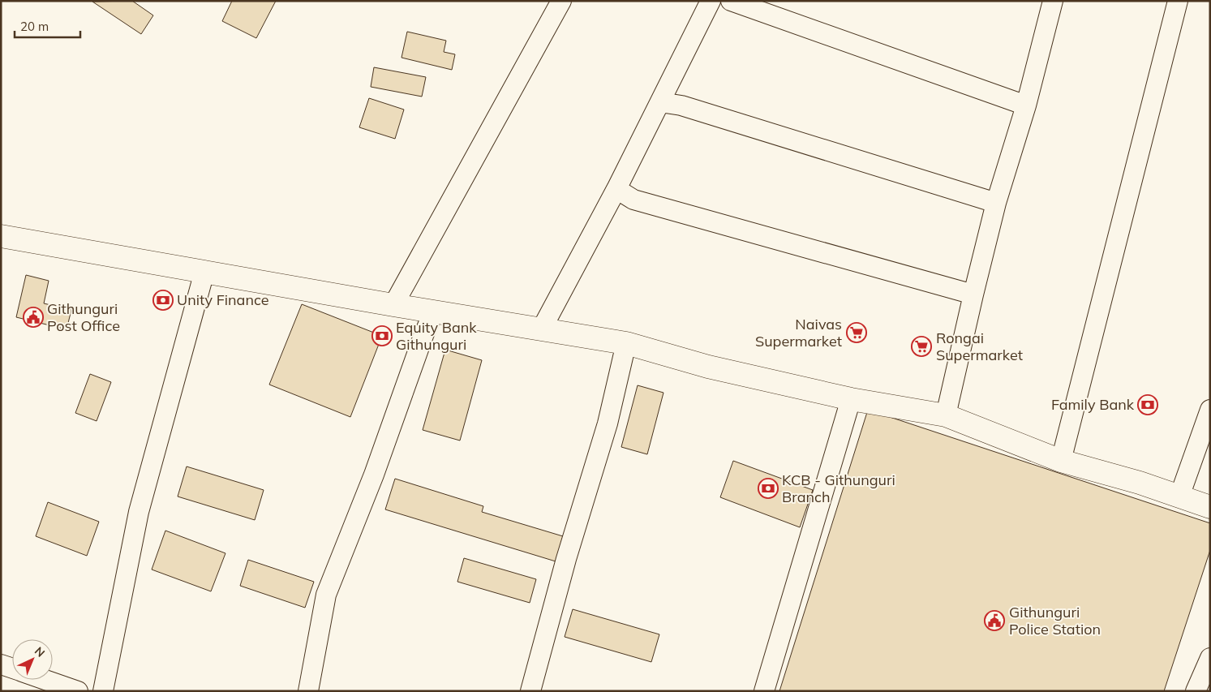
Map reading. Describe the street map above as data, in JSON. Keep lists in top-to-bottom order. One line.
{"places":{"bank":["Unity Finance","Equity Bank Githunguri","Family Bank","KCB - Githunguri Branch"],"public building":["Githunguri Post Office","Githunguri Police Station"],"supermarket":["Naivas Supermarket","Rongai Supermarket"]},"scale_bar":"20 m","north":"top right"}
